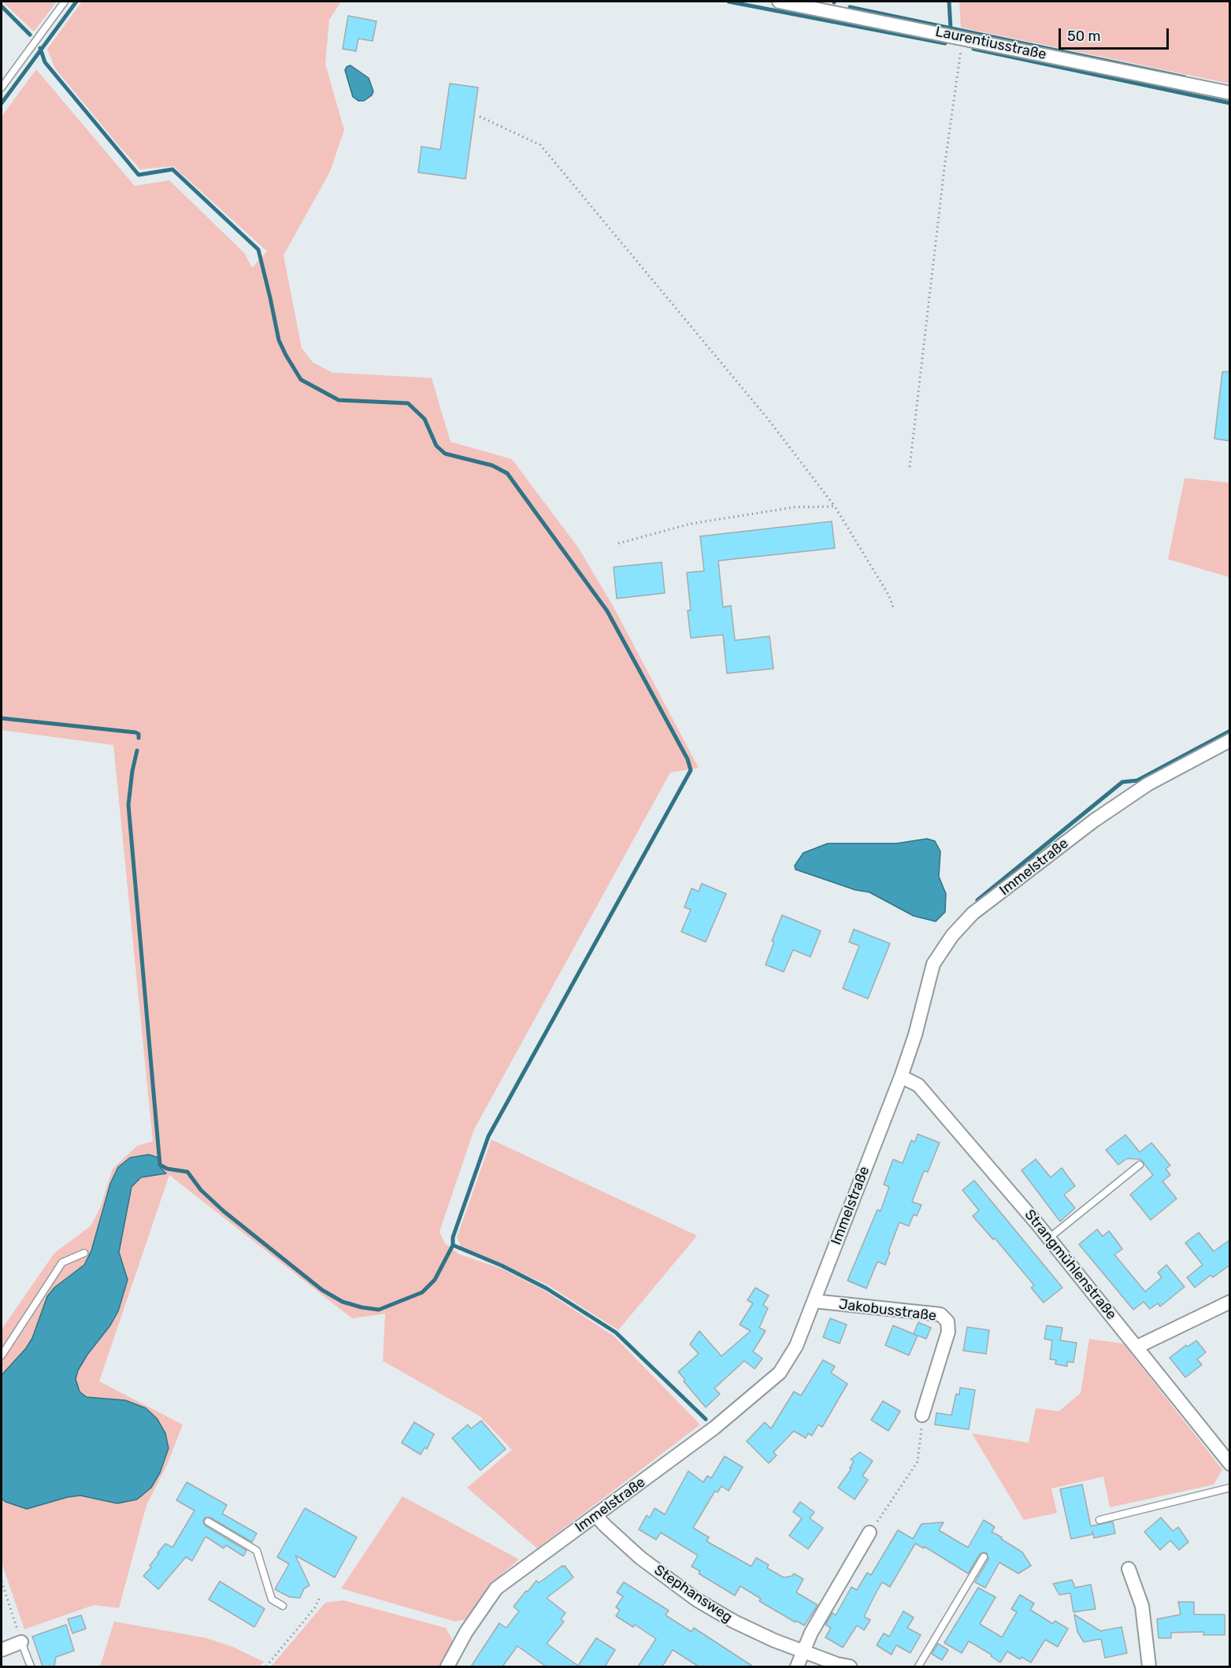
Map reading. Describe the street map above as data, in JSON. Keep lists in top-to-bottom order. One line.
{"streets":{"street":["Laurentiusstraße","Immelstraße","Strangmühlenstraße","Jakobusstraße","Stephansweg"]},"crossings":[["Immelstraße","Strangmühlenstraße"],["Immelstraße","Jakobusstraße"],["Immelstraße","Stephansweg"]],"scale_bar":"50 m"}
